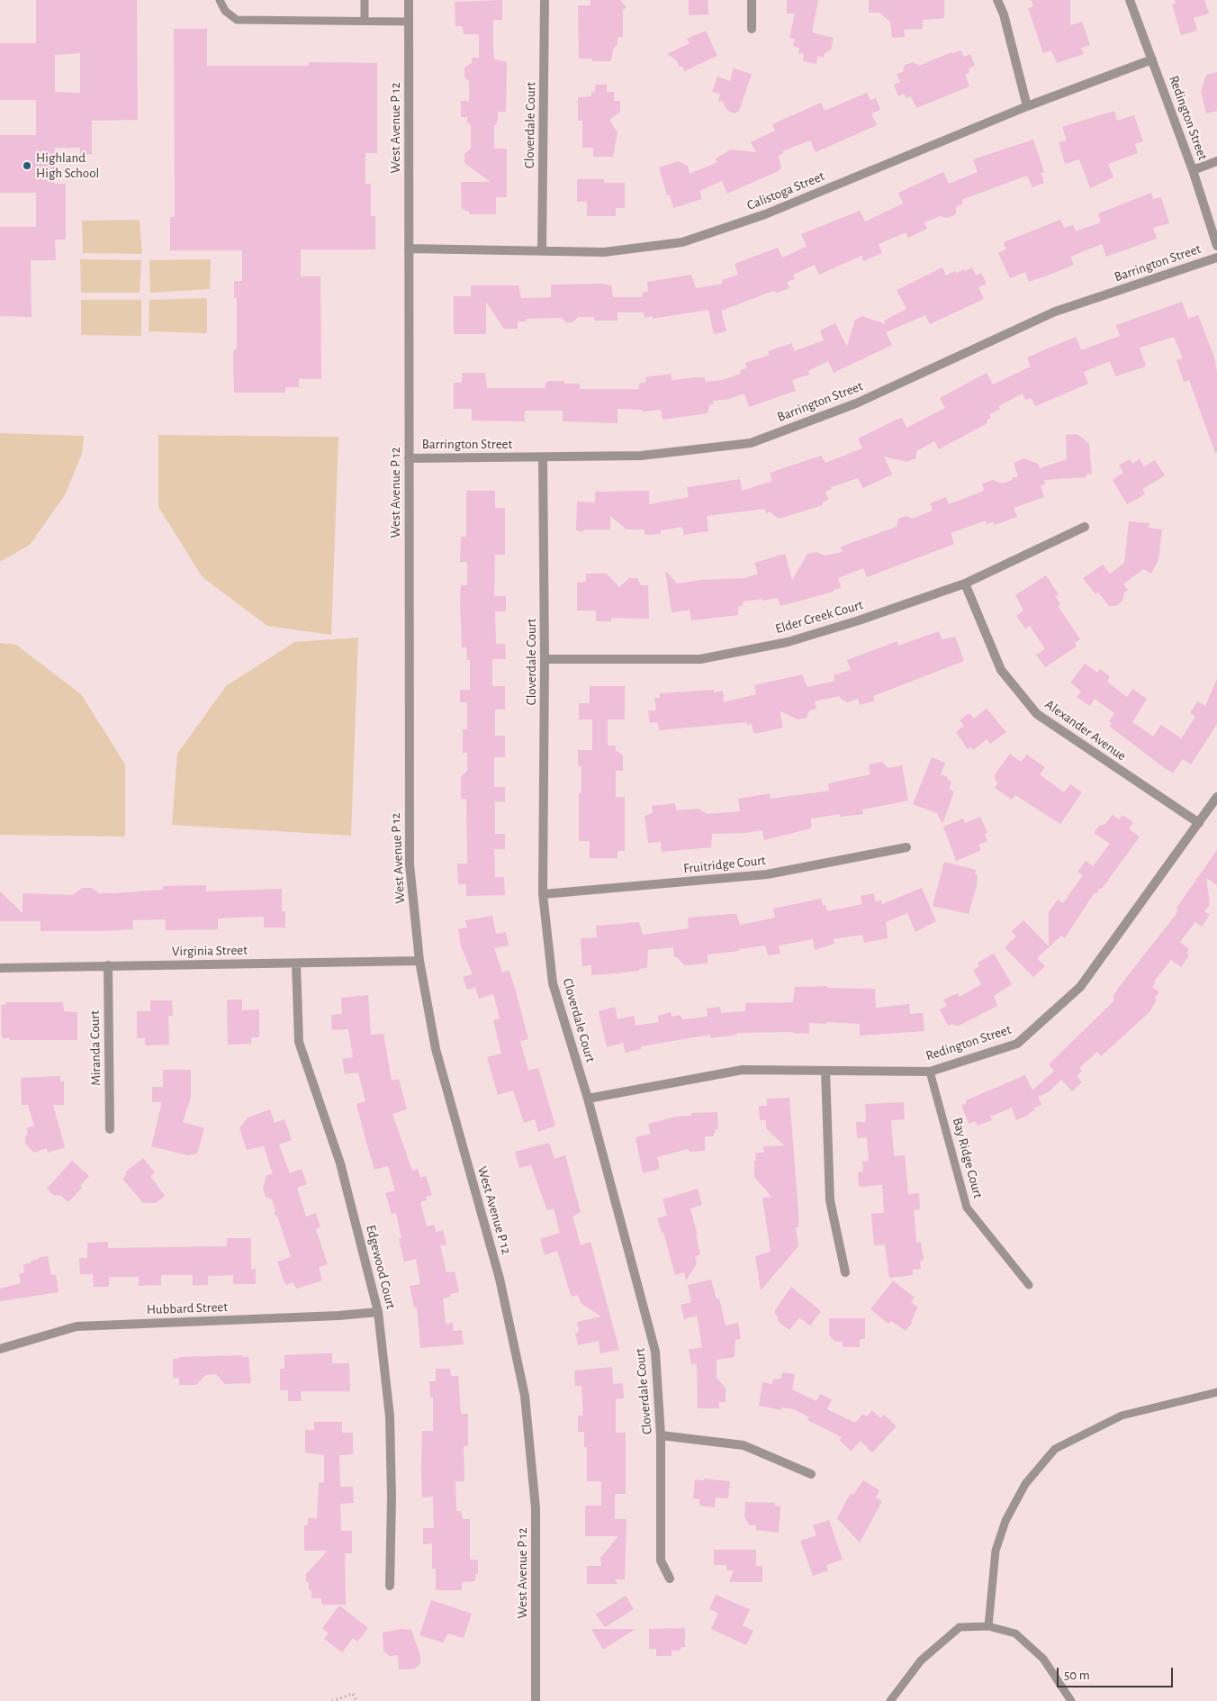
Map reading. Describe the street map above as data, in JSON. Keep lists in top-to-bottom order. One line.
{"streets":{"street":["Redington Street","Cloverdale Court","West Avenue P 12","Calistoga Street","Barrington Street","Elder Creek Court","Alexander Avenue","Fruitridge Court","Virginia Street","Miranda Court","Edgewood Court","Hubbard Street"],"lane":["Bay Ridge Court"]},"crossings":[["Redington Street","Cloverdale Court"],["Redington Street","Calistoga Street"],["Redington Street","Alexander Avenue"],["Redington Street","Bay Ridge Court"],["Cloverdale Court","Calistoga Street"],["Cloverdale Court","Barrington Street"],["Cloverdale Court","Elder Creek Court"],["Cloverdale Court","Fruitridge Court"],["West Avenue P 12","Calistoga Street"],["West Avenue P 12","Barrington Street"],["West Avenue P 12","Virginia Street"],["Elder Creek Court","Alexander Avenue"],["Virginia Street","Miranda Court"],["Virginia Street","Edgewood Court"],["Edgewood Court","Hubbard Street"]],"places":["Highland High School"],"scale_bar":"50 m"}
